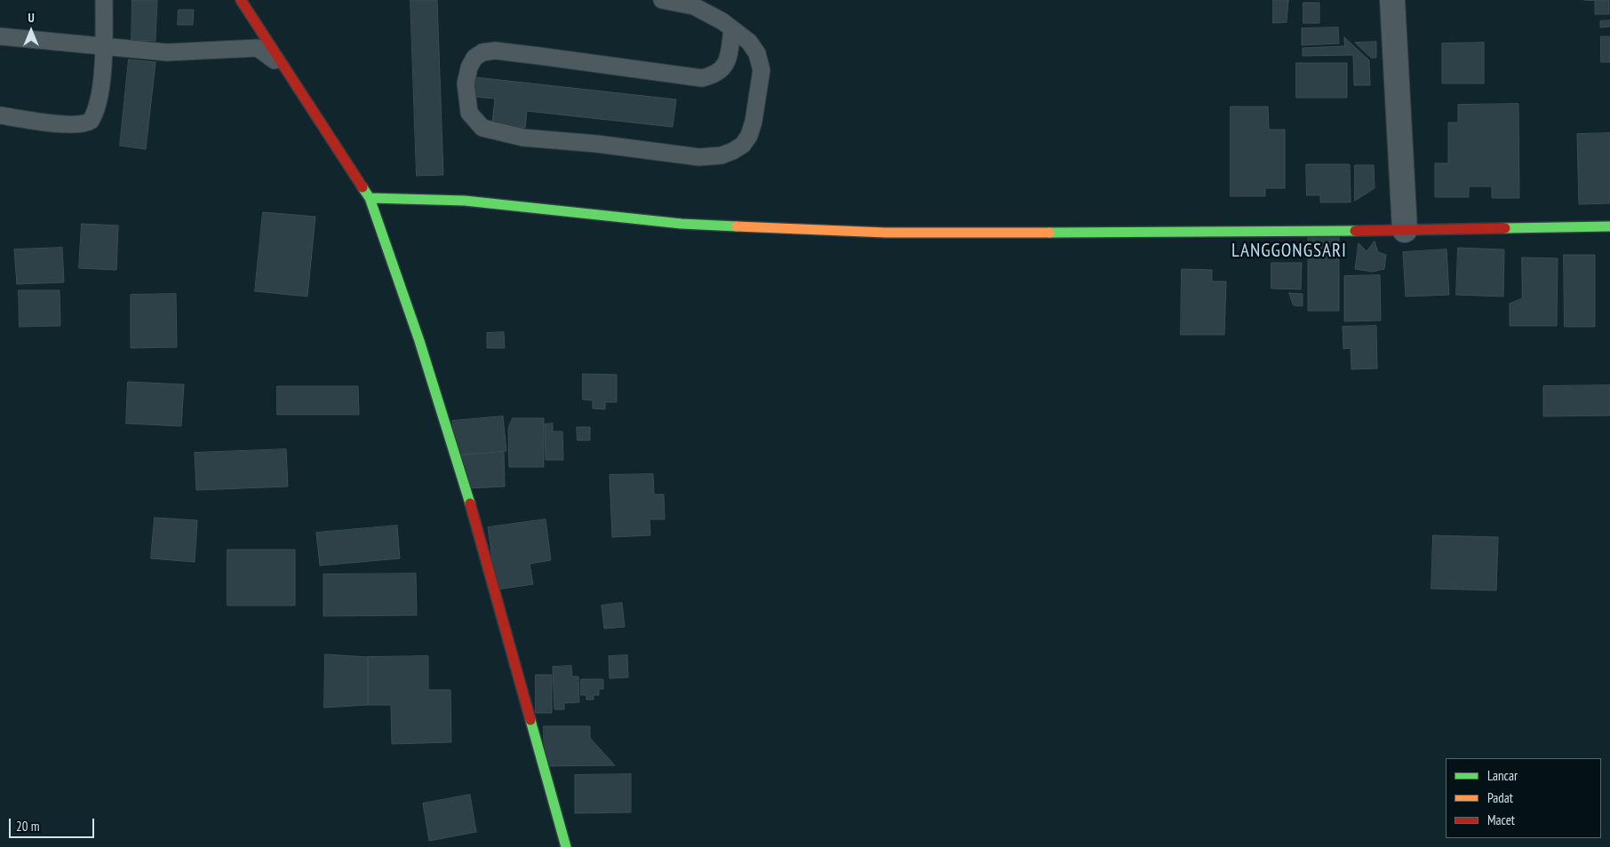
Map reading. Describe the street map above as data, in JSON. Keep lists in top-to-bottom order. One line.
{"districts":["LANGGONGSARI"],"legend":["Lancar","Padat","Macet"],"scale_bar":"20 m","north":"top"}
